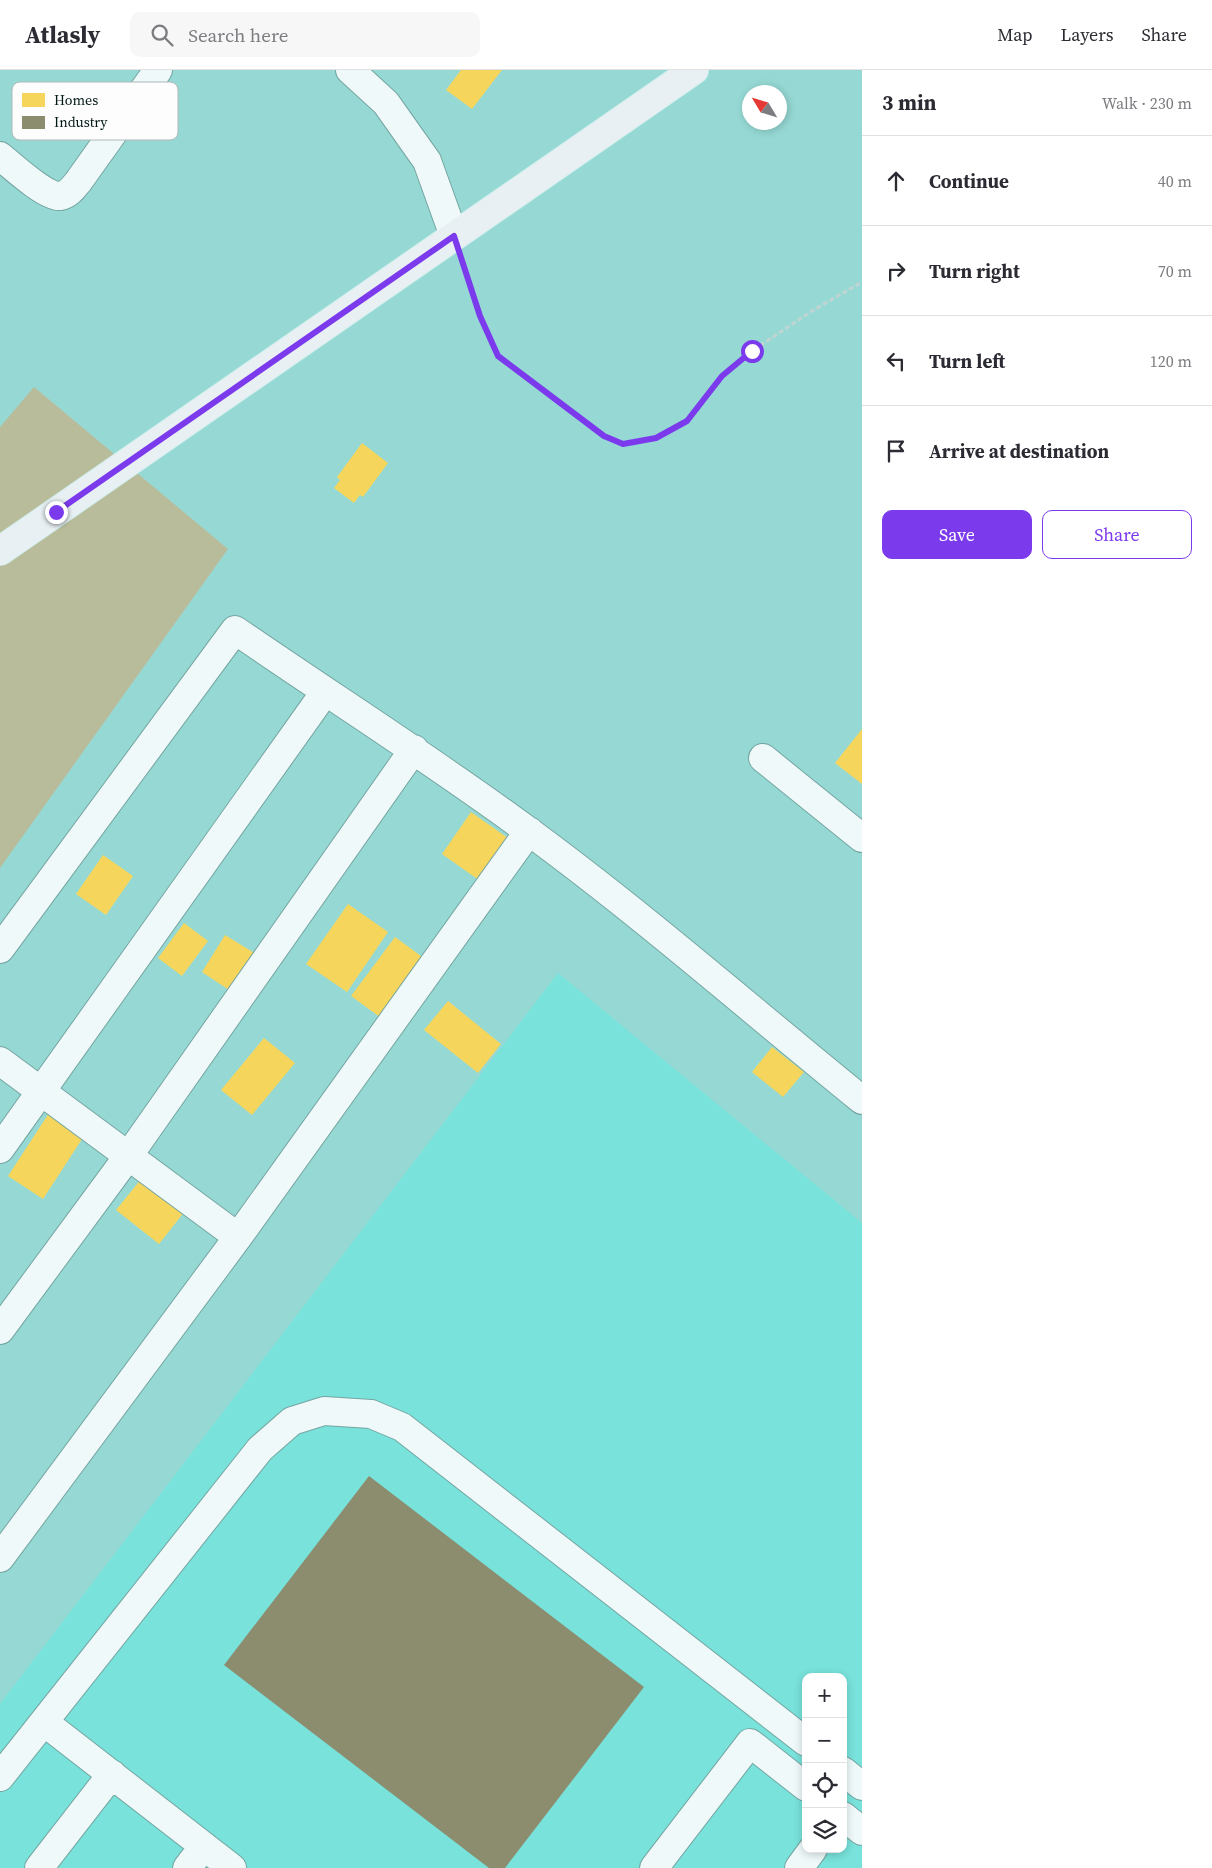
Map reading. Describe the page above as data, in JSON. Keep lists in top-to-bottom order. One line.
{"legend":["Homes","Industry"],"north":"top left","page":{"header":"Atlasly","search":"Search here","nav":["Map","Layers","Share"],"heading":["3 min","Walk · 230 m"],"list":[["Continue","40 m"],["Turn right","70 m"],["Turn left","120 m"],"Arrive at destination"],"buttons":["Save","Share"],"map_buttons":["+","−"]}}
